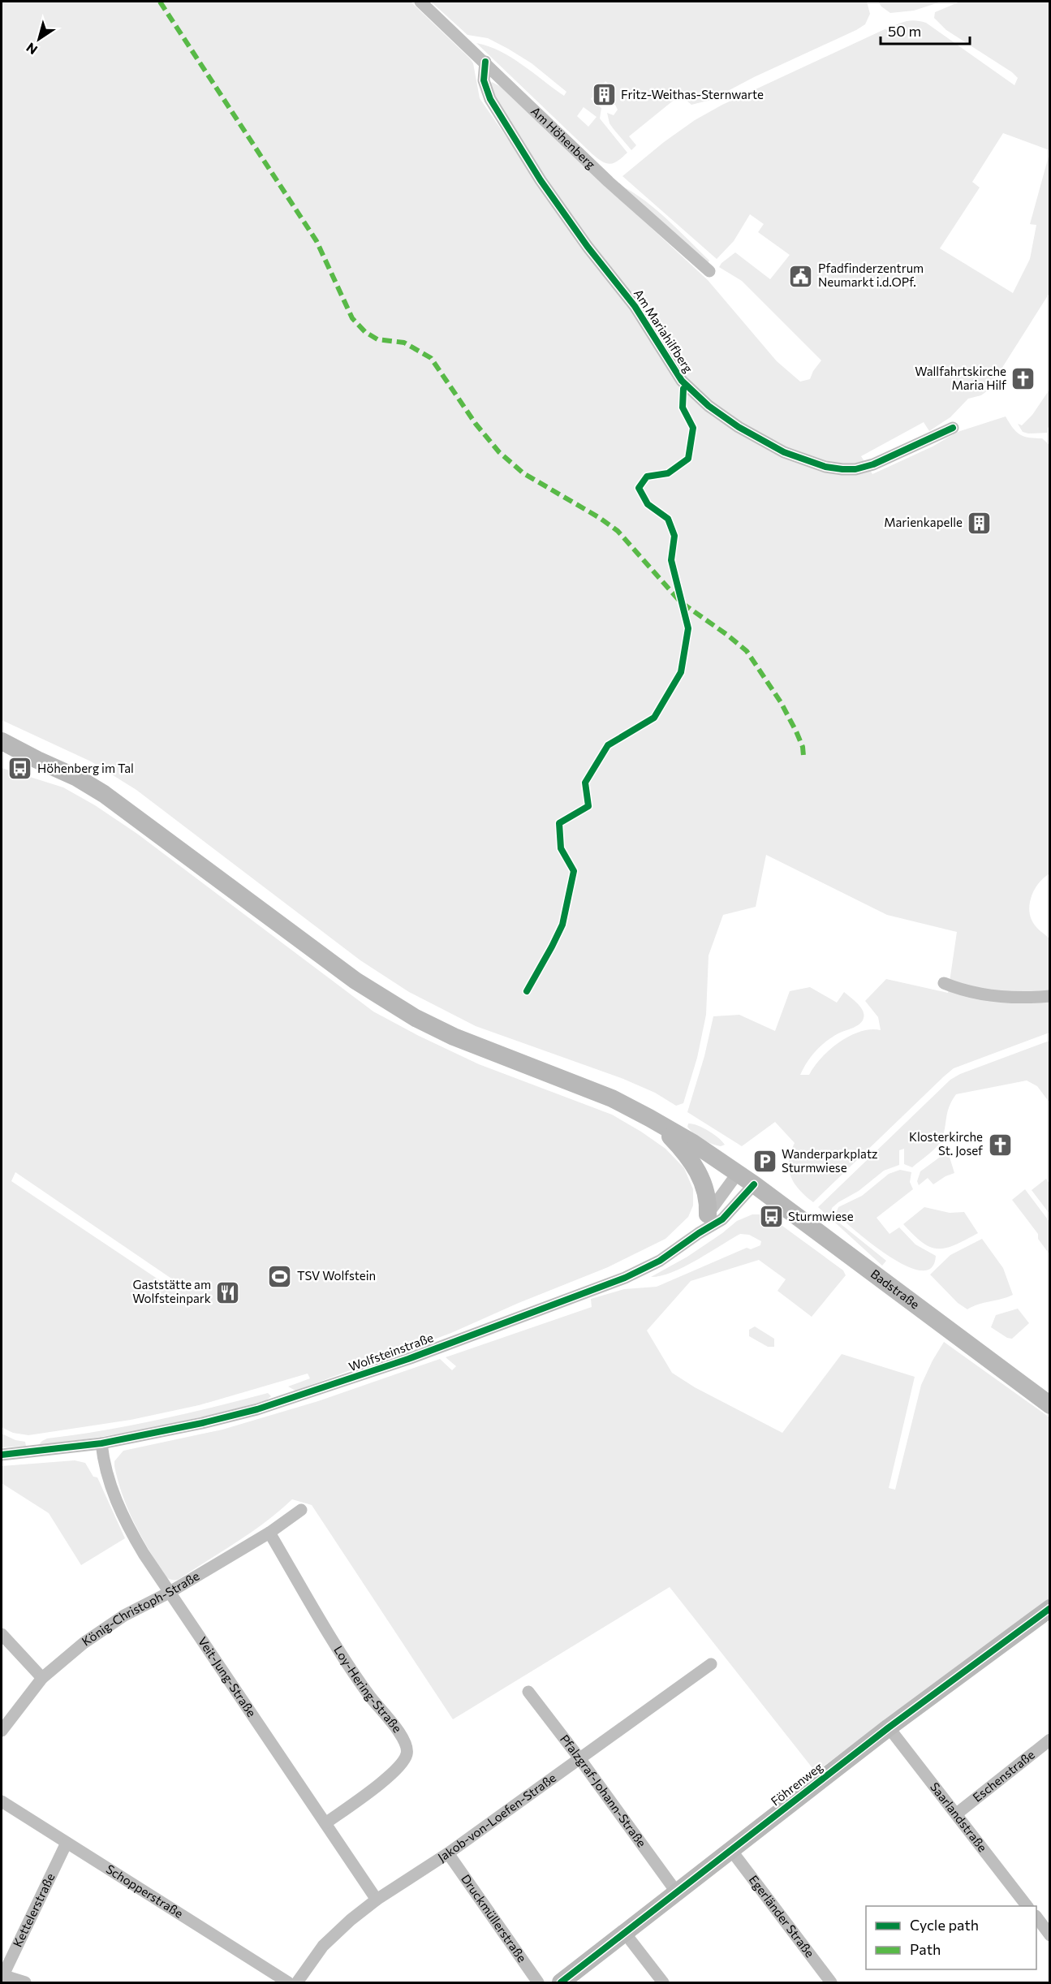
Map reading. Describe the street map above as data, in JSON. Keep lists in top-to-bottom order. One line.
{"streets":{"main road":["Badstraße","Föhrenweg"],"street":["Am Höhenberg","Am Mariahilfberg","Wolfsteinstraße","König-Christoph-Straße","Veit-Jung-Straße","Loy-Hering-Straße","Eschenstraße","Pfalzgraf-Johann-Straße","Jakob-von-Loefen-Straße","Saarlandstraße","Schopperstraße","Kettelerstraße","Egerländer Straße","Druckmüllerstraße"]},"crossings":[["Am Höhenberg","Am Mariahilfberg"],["Badstraße","Wolfsteinstraße"],["Wolfsteinstraße","Veit-Jung-Straße"],["König-Christoph-Straße","Veit-Jung-Straße"],["König-Christoph-Straße","Loy-Hering-Straße"],["Veit-Jung-Straße","Loy-Hering-Straße"],["Veit-Jung-Straße","Jakob-von-Loefen-Straße"],["Eschenstraße","Saarlandstraße"],["Föhrenweg","Pfalzgraf-Johann-Straße"],["Föhrenweg","Saarlandstraße"],["Föhrenweg","Egerländer Straße"],["Pfalzgraf-Johann-Straße","Jakob-von-Loefen-Straße"],["Jakob-von-Loefen-Straße","Druckmüllerstraße"],["Schopperstraße","Kettelerstraße"]],"places":{"building":["Fritz-Weithas-Sternwarte","Marienkapelle"],"public building":["Pfadfinderzentrum Neumarkt i.d.OPf."],"church":["Wallfahrtskirche Maria Hilf","Klosterkirche St. Josef"],"bus stop":["Höhenberg im Tal","Sturmwiese"],"parking":["Wanderparkplatz Sturmwiese"],"sports":["TSV Wolfstein"],"restaurant":["Gaststätte am Wolfsteinpark"]},"legend":["Cycle path","Path"],"scale_bar":"50 m","north":"bottom left"}
